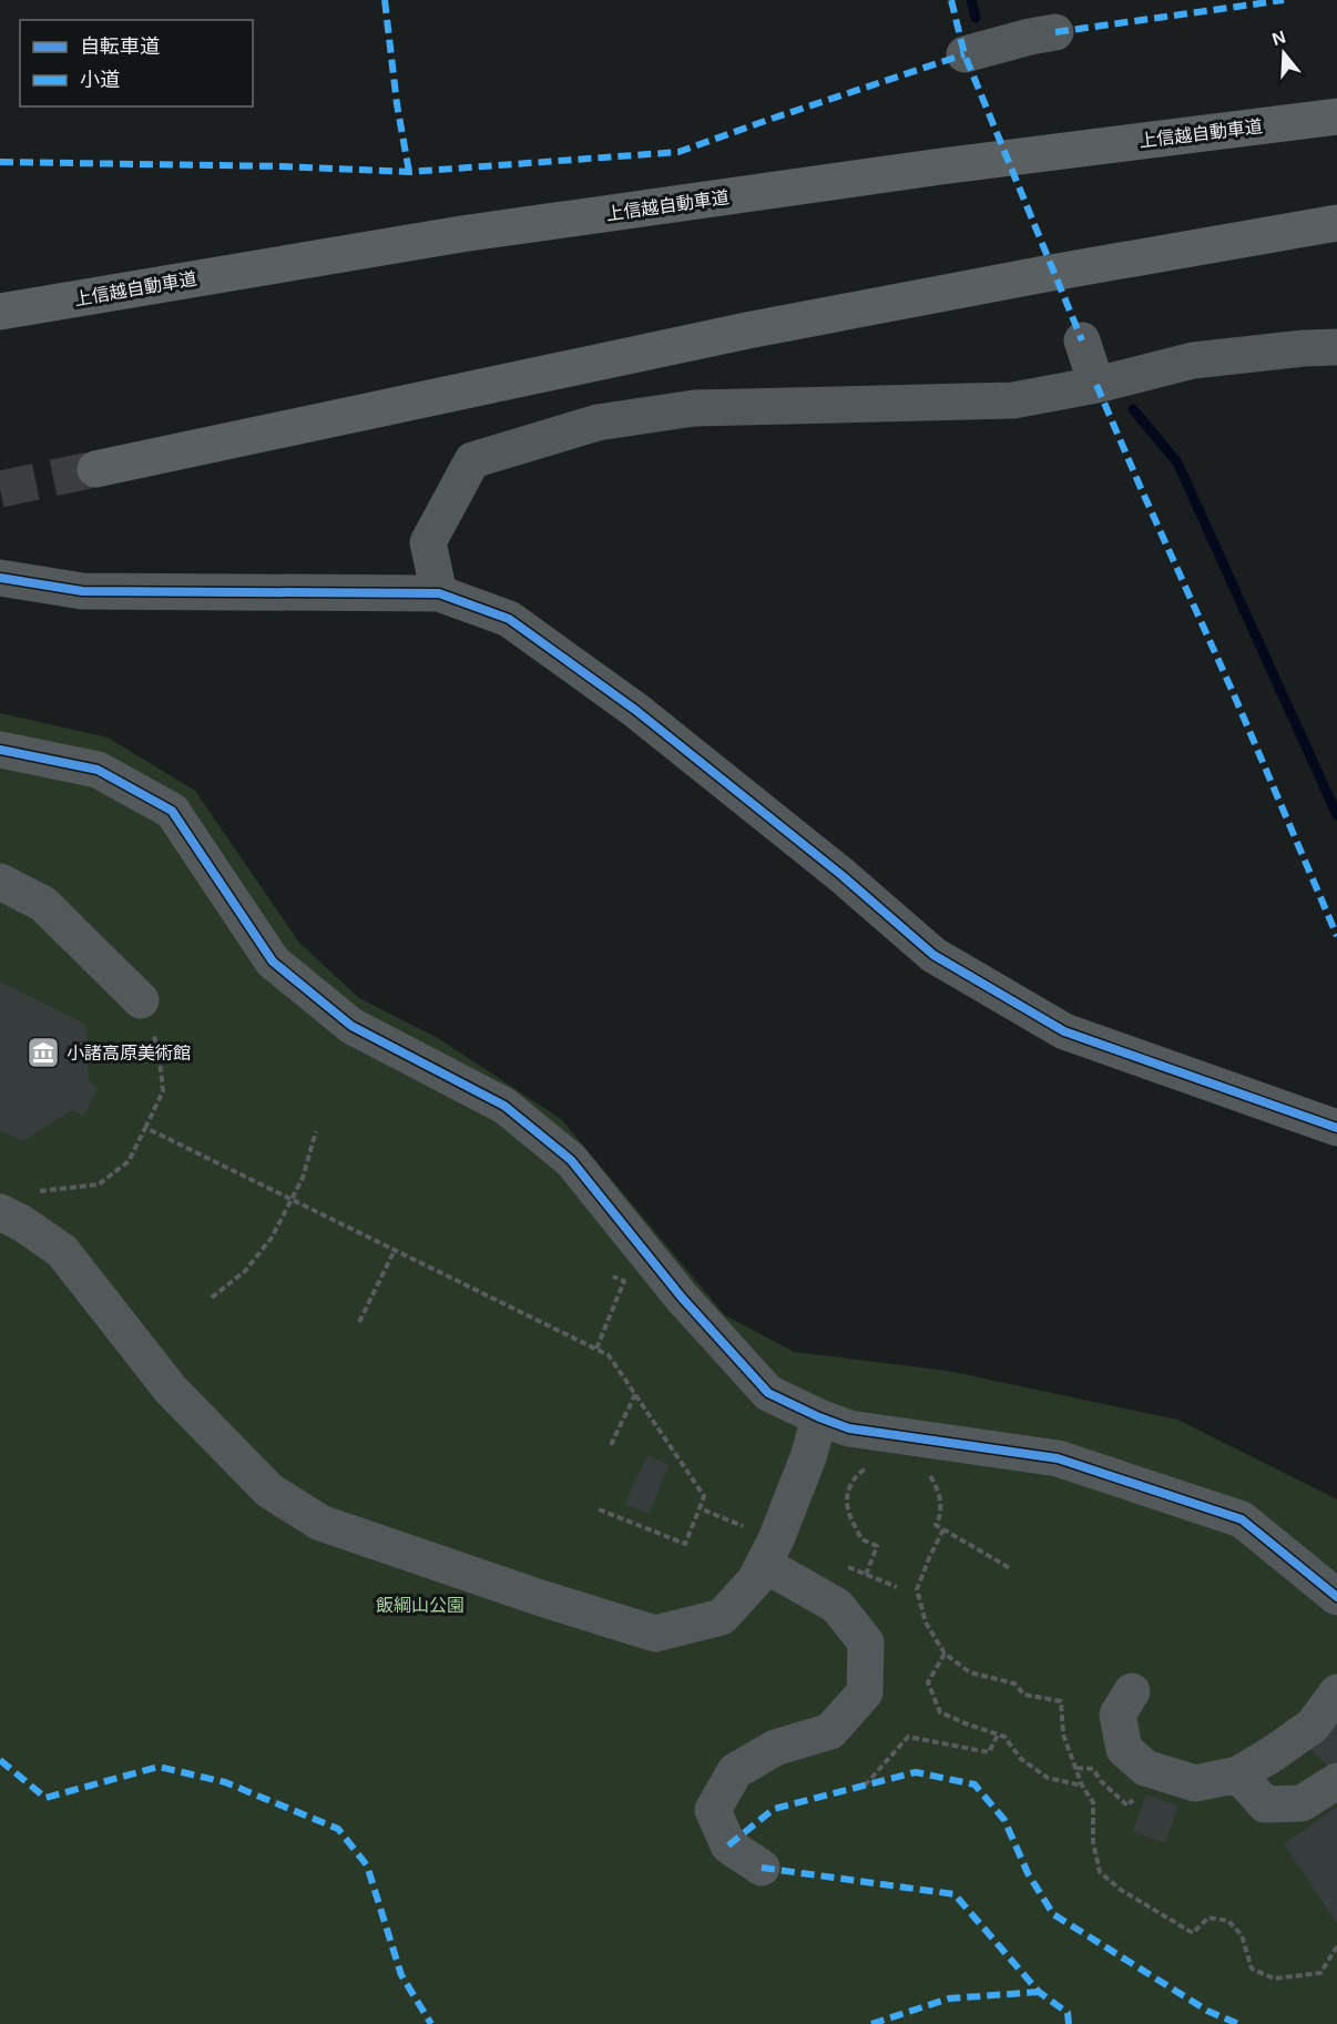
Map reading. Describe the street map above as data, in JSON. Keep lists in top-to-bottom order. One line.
{"streets":{"highway":["上信越自動車道"]},"parks":["飯綱山公園"],"places":{"museum":["小諸高原美術館"]},"legend":["自転車道","小道"],"north":"top"}
